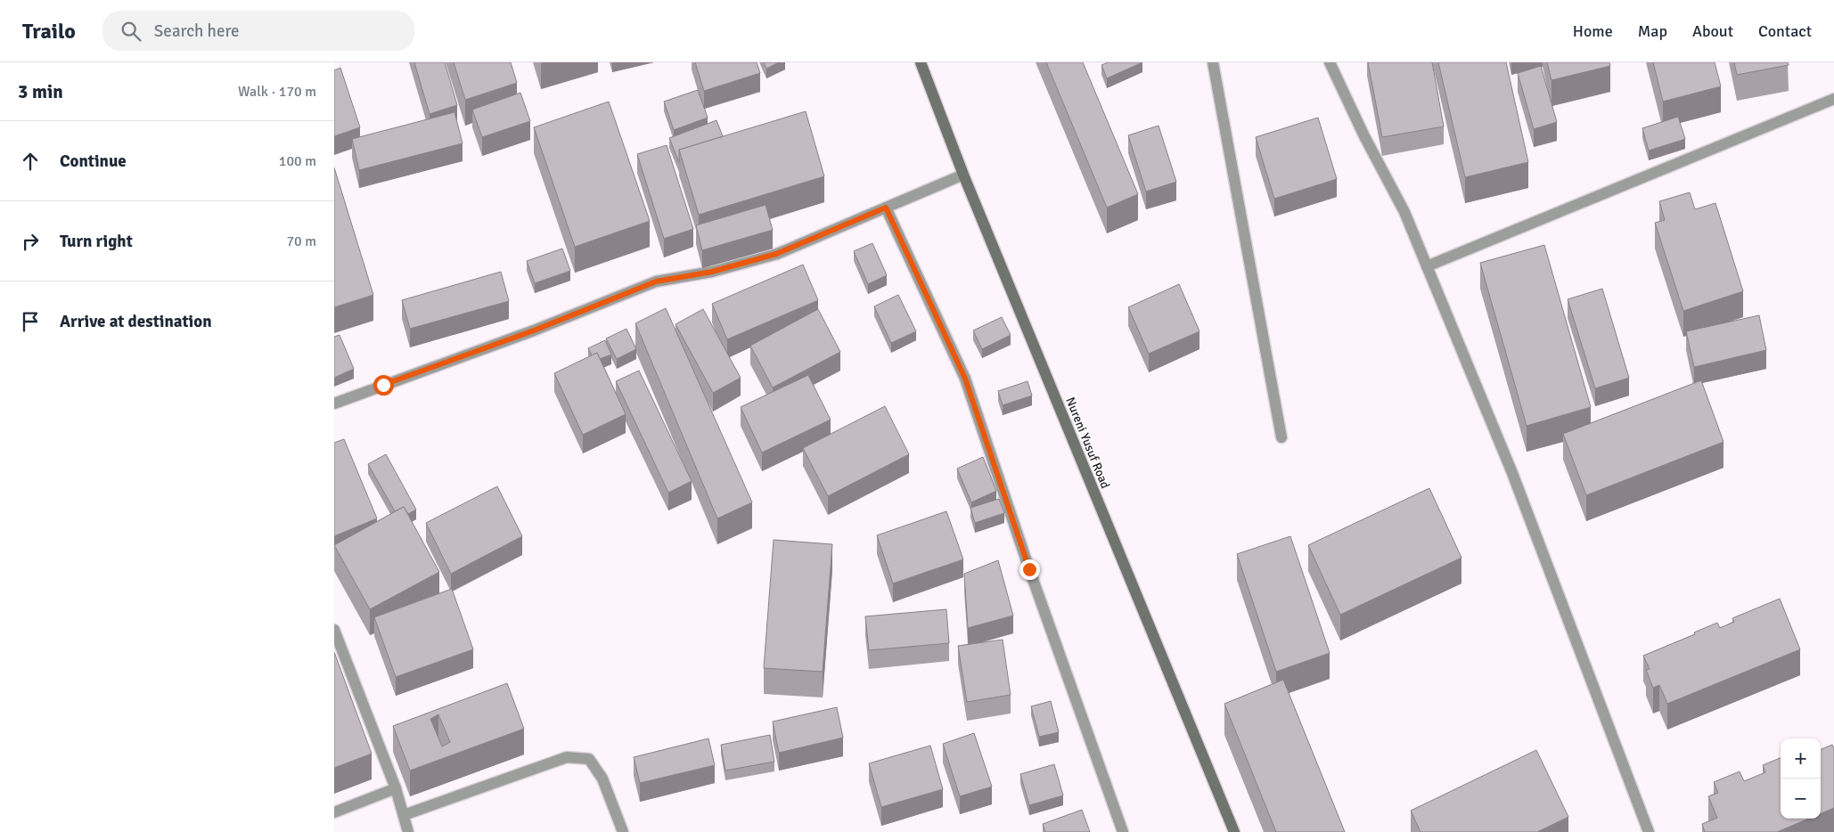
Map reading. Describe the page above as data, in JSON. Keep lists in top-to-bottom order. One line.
{"streets":{"street":["Nureni Yusuf Road"]},"page":{"header":"Trailo","search":"Search here","nav":["Home","Map","About","Contact"],"heading":["3 min","Walk · 170 m"],"list":[["Continue","100 m"],["Turn right","70 m"],"Arrive at destination"],"map_buttons":["+","−"]}}
